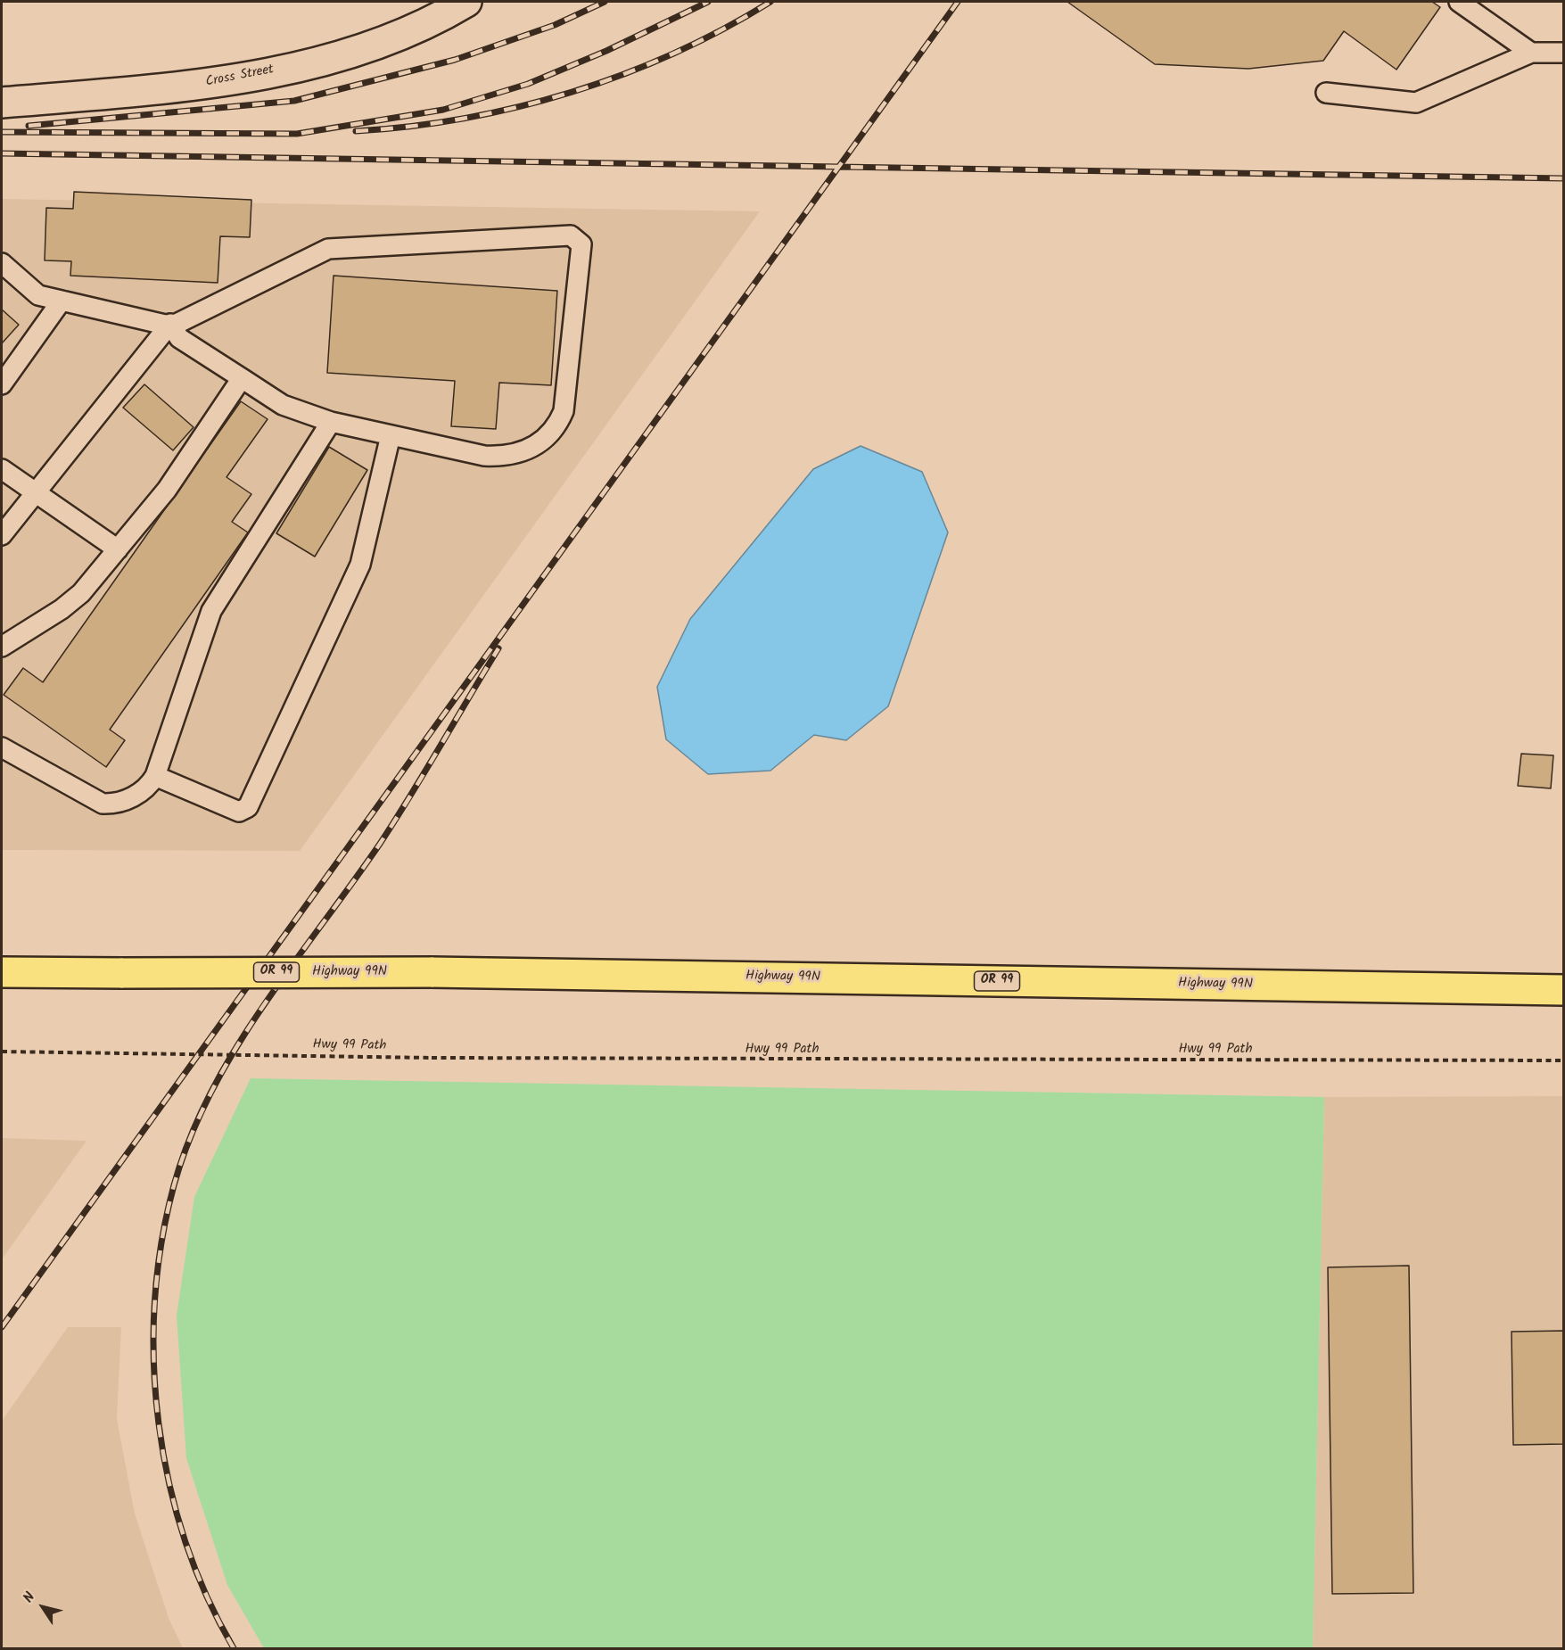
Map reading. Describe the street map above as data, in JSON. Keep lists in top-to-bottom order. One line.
{"streets":{"main road":["OR 99","Highway 99N"],"street":["Cross Street"],"path":["Hwy 99 Path"]},"north":"top left"}
